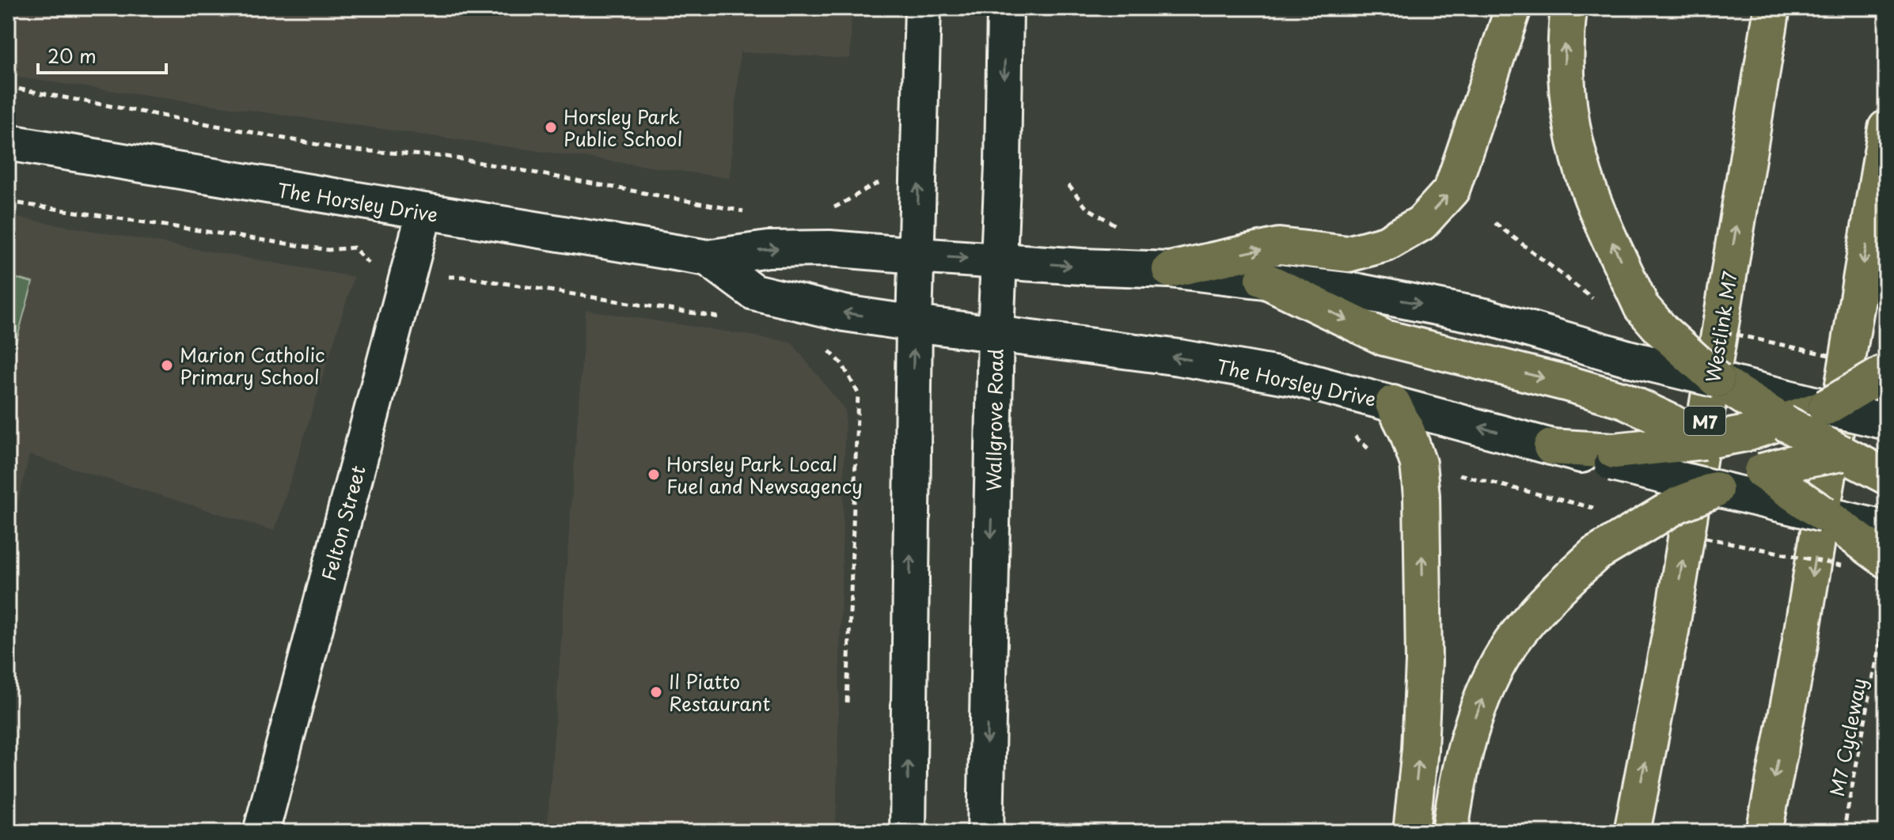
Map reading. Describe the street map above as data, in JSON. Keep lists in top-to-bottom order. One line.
{"streets":{"highway":["Westlink M7","M7"],"main road":["The Horsley Drive","Wallgrove Road","Felton Street"],"path":["M7 Cycleway"]},"crossings":[["The Horsley Drive","Wallgrove Road"],["The Horsley Drive","Felton Street"]],"places":["Horsley Park Public School","Marion Catholic Primary School","Horsley Park Local Fuel and Newsagency","Il Piatto Restaurant"],"scale_bar":"20 m"}
